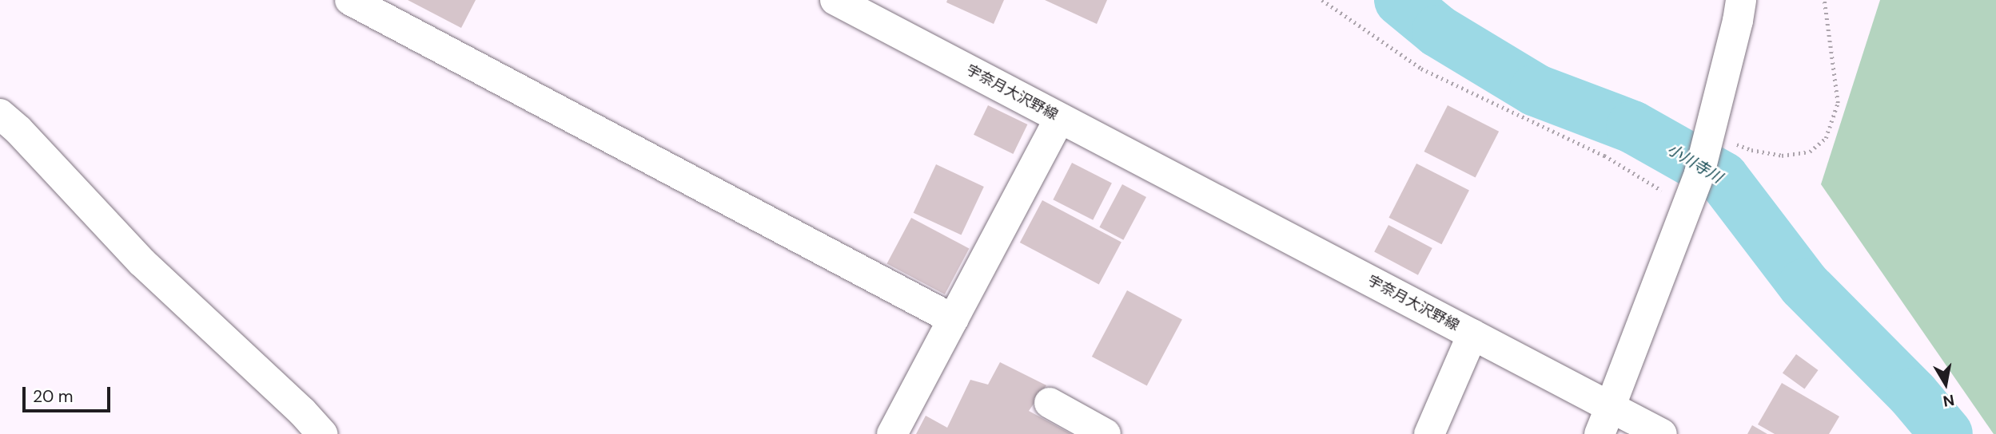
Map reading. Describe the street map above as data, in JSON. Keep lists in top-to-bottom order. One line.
{"streets":{"street":["宇奈月大沢野線"]},"water":["小川寺川"],"scale_bar":"20 m","north":"bottom"}
